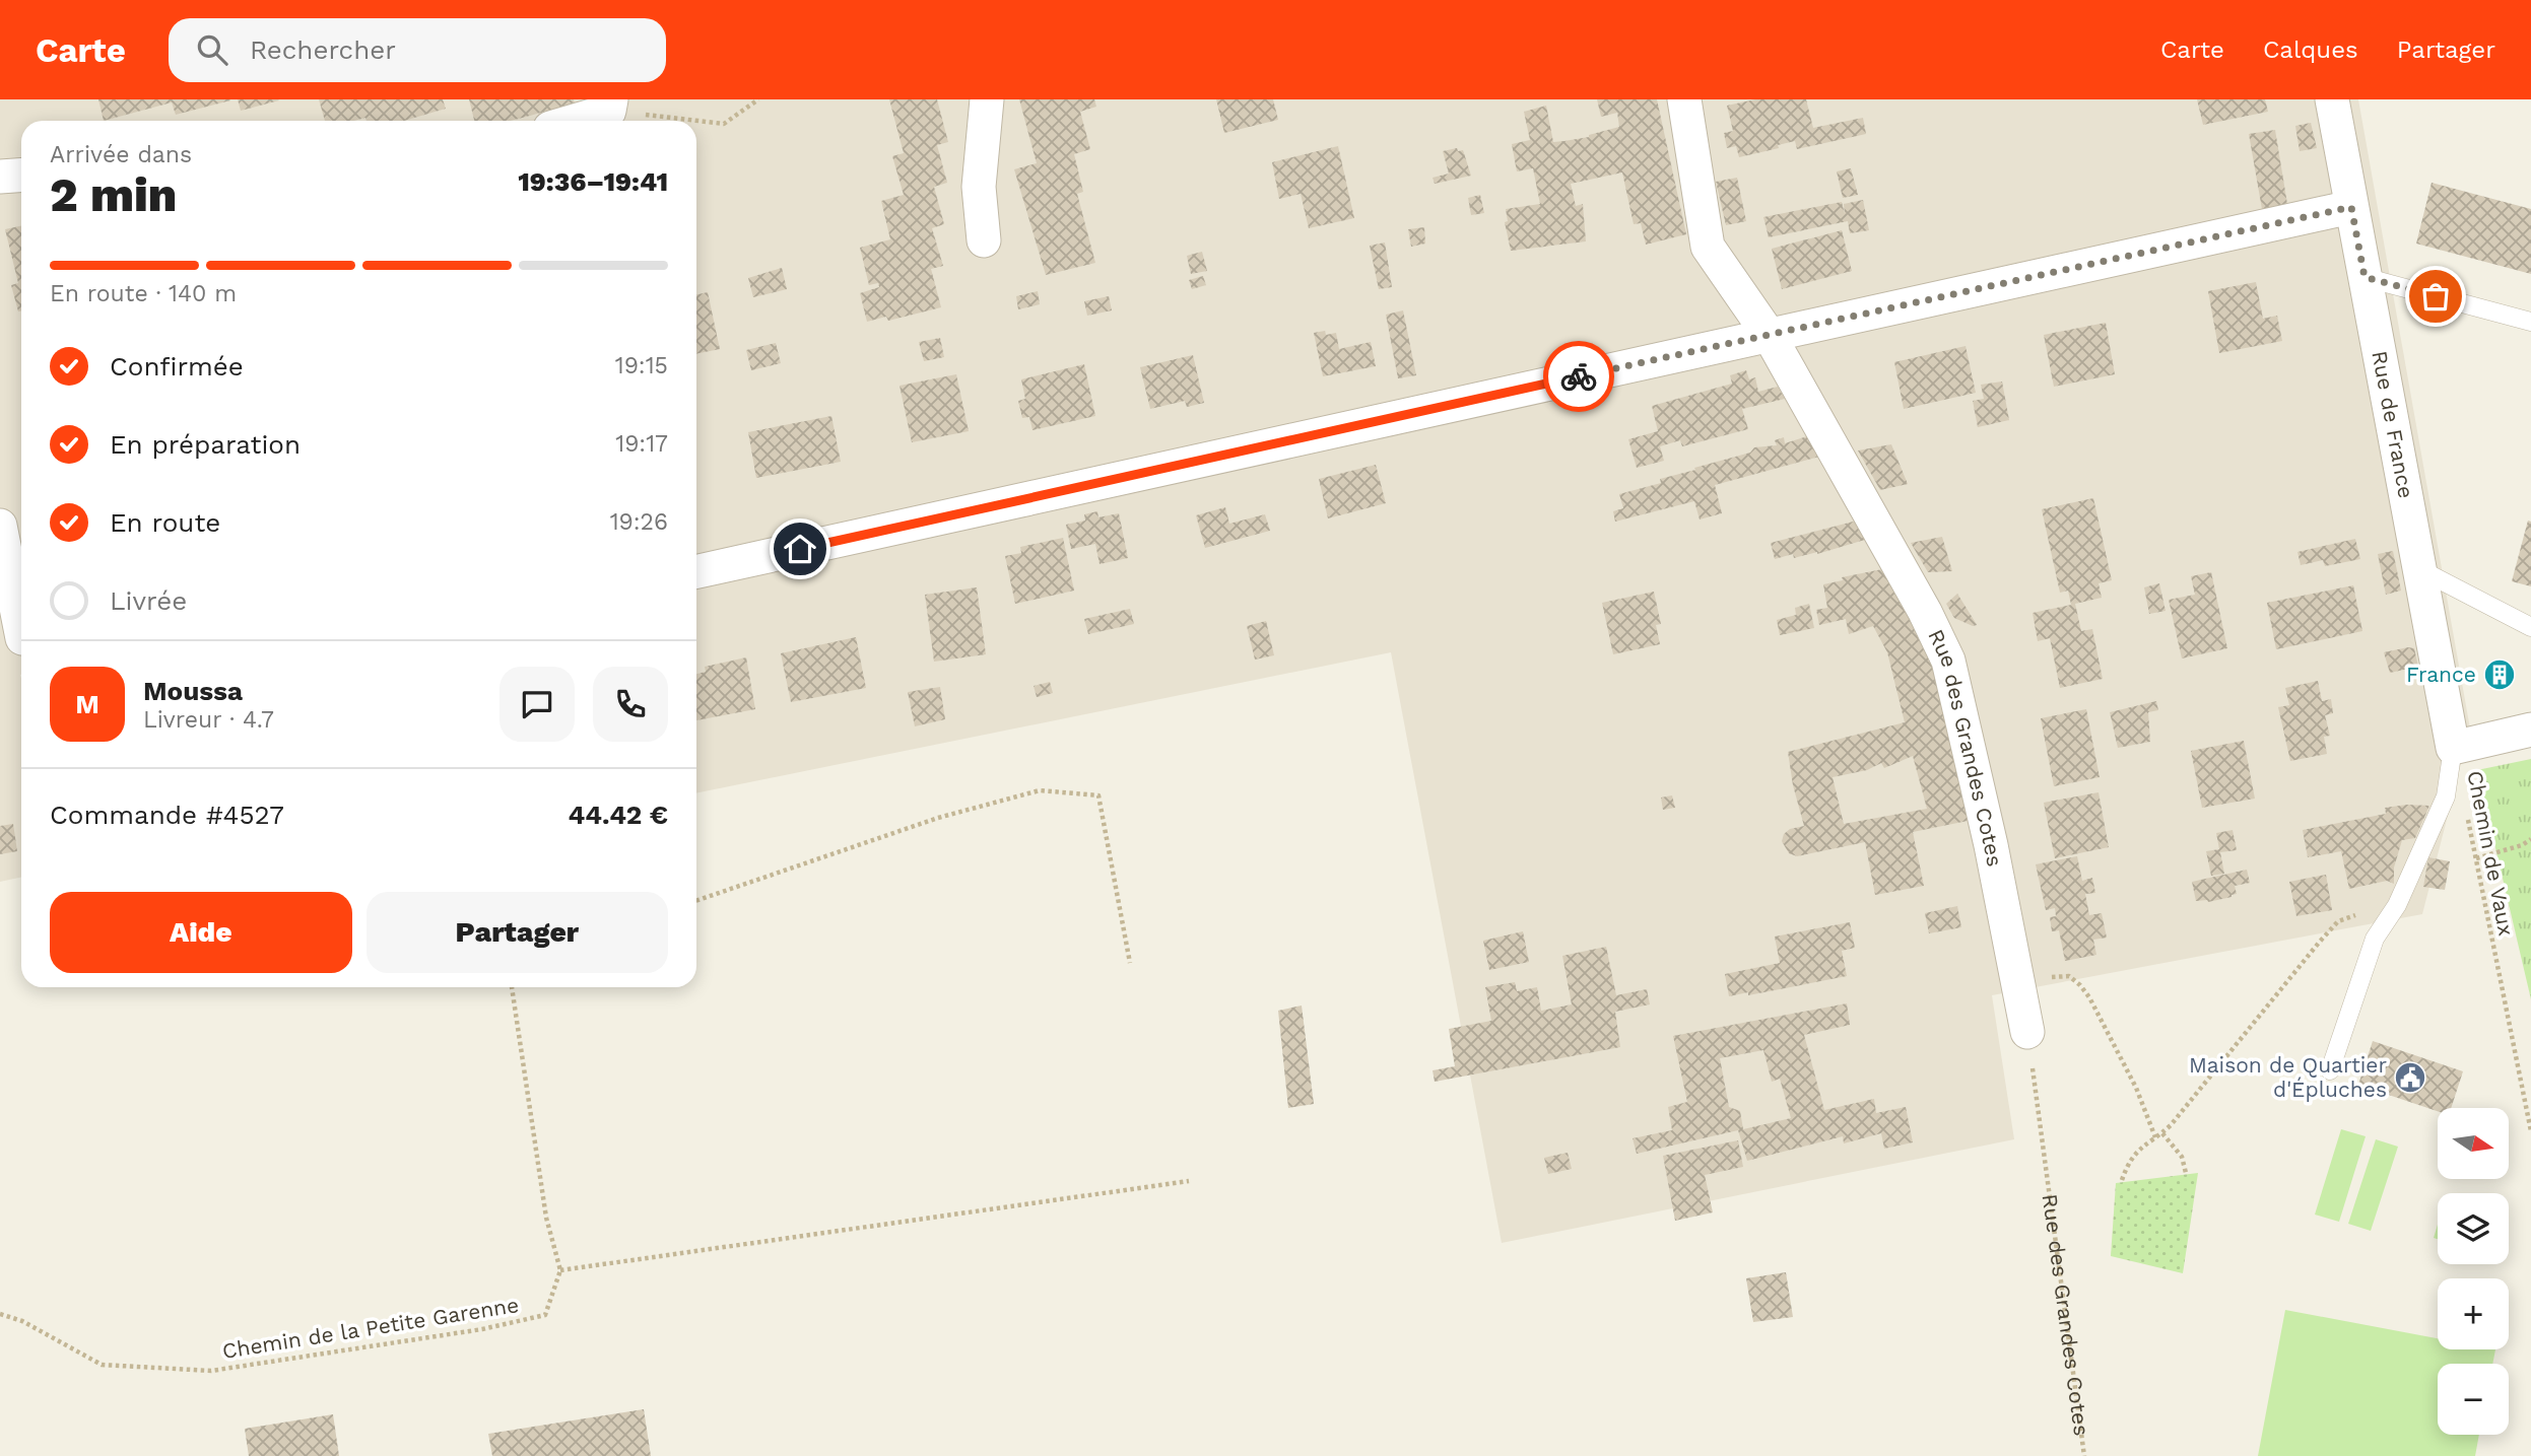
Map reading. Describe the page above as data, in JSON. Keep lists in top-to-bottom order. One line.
{"streets":{"street":["Rue de France","Rue des Grandes Cotes"],"path":["Chemin de Vaux","Chemin de la Petite Garenne"]},"places":{"building":["France"],"public building":["Maison de Quartier d'Épluches"]},"north":"right","page":{"header":"Carte","search":"Rechercher","nav":["Carte","Calques","Partager"],"heading":["2 min","Arrivée dans","19:36–19:41"],"panel":["Moussa","Livreur · 4.7","Commande #4527","44.42 €"],"bar":"En route · 140 m","list":[["Confirmée","19:15"],["En préparation","19:17"],["En route","19:26"],"Livrée"],"round":"M","buttons":["Aide","Partager"],"map_buttons":["+","−"]}}
